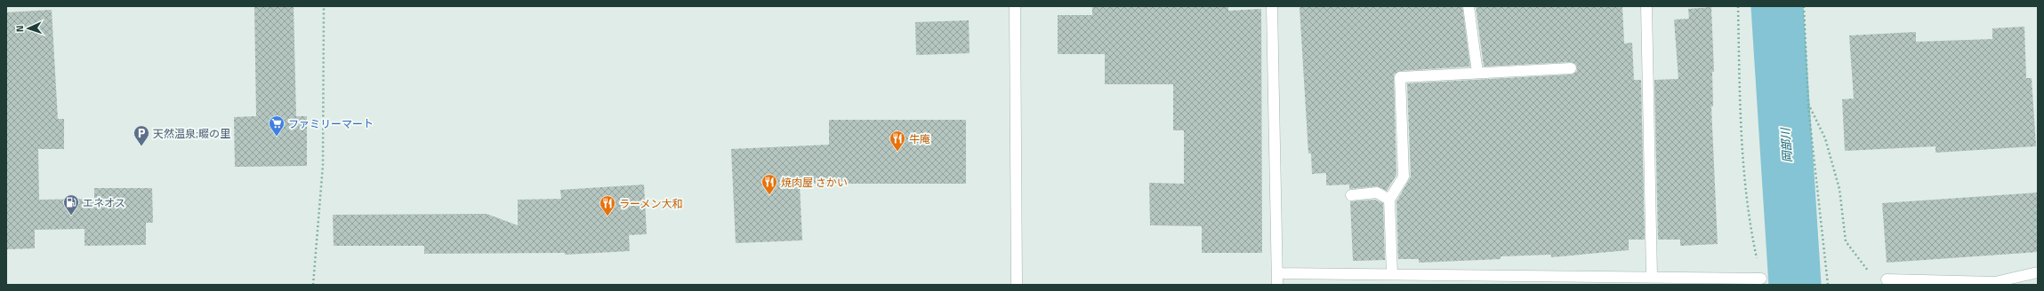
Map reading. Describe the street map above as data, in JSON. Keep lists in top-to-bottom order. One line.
{"water":["岡部川"],"places":{"supermarket":["ファミリーマート"],"parking":["天然温泉;畷の里"],"restaurant":["牛庵","焼肉屋 さかい","ラーメン大和"],"fuel station":["エネオス"]},"north":"left"}
